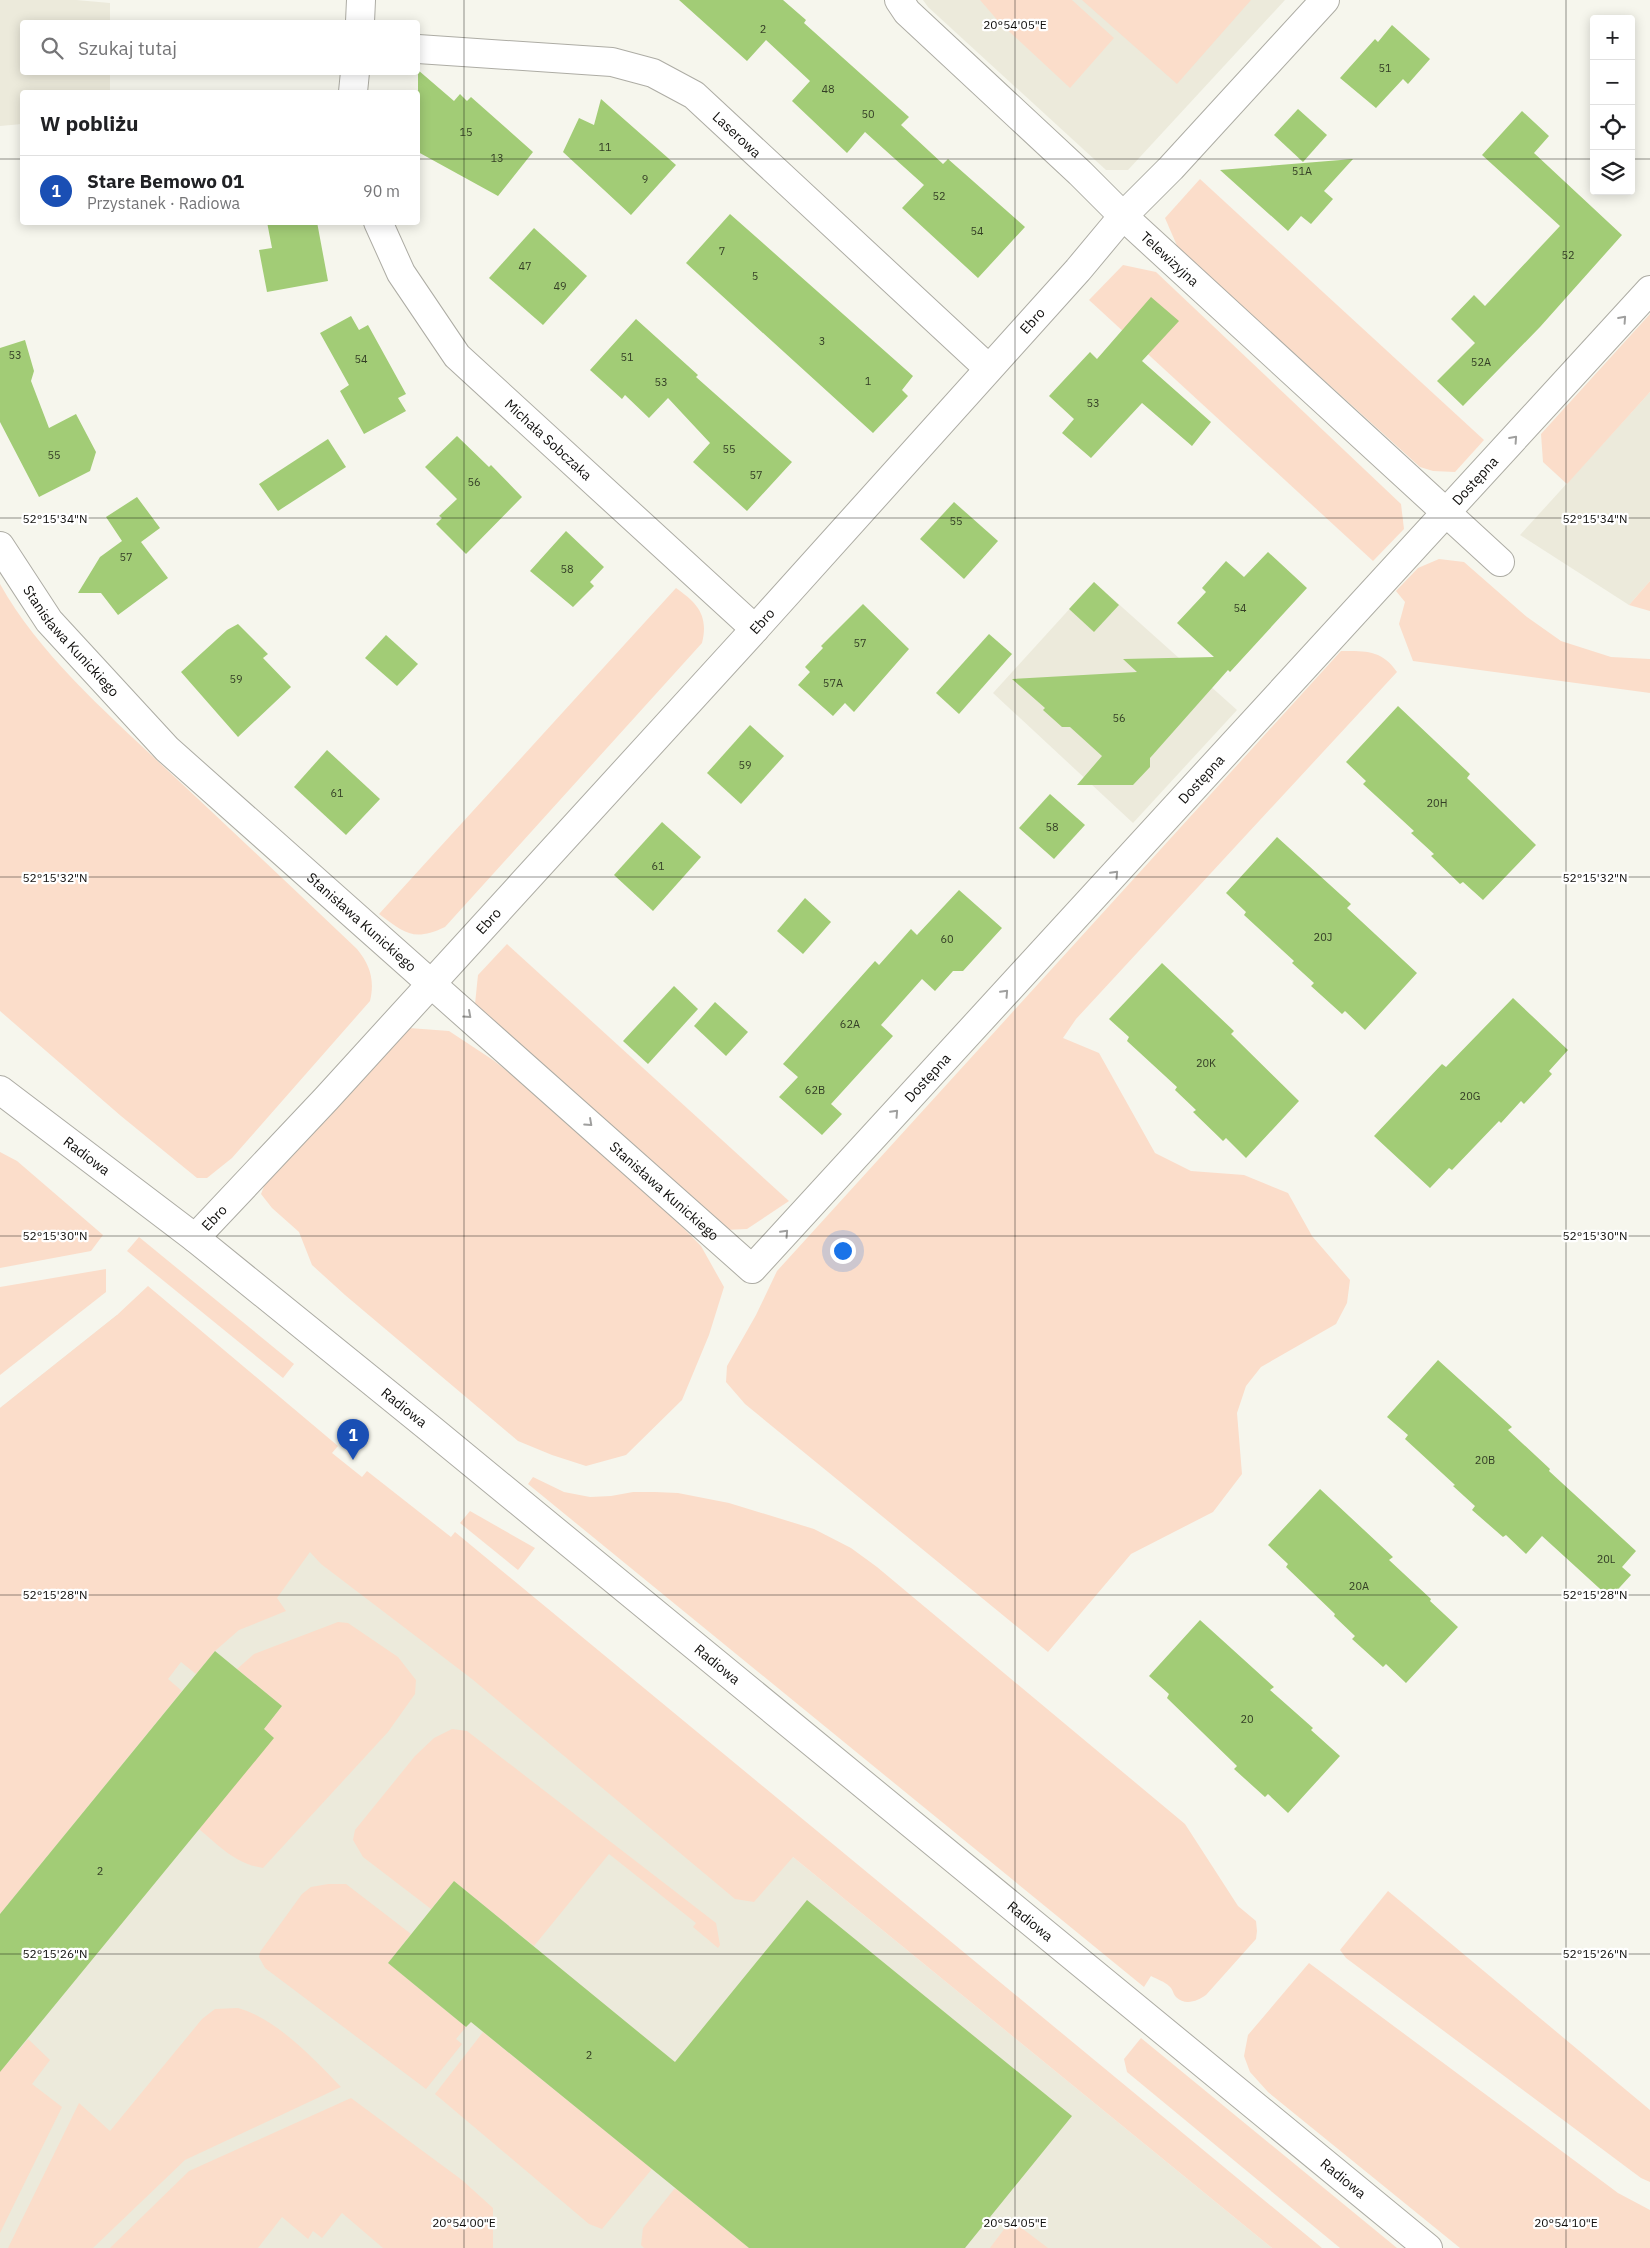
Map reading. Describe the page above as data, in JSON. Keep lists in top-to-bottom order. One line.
{"streets":{"street":["Laserowa","Telewizyjna","Ebro","Michała Sobczaka","Dostępna","Stanisława Kunickiego","Radiowa"]},"crossings":[["Laserowa","Ebro"],["Telewizyjna","Ebro"],["Telewizyjna","Dostępna"],["Ebro","Michała Sobczaka"],["Ebro","Stanisława Kunickiego"],["Ebro","Radiowa"],["Dostępna","Stanisława Kunickiego"]],"one_way":["Dostępna","Stanisława Kunickiego"],"house_numbers":["2","51","48","50","15","11","13","51A","9","52","54","7","52","47","5","49","3","53","51","54","52A","1","53","53","55","55","57","56","55","57","58","54","57","59","57A","56","59","61","20H","58","61","20J","60","62A","20K","62B","20G","20B","20L","20A","20","2","2"],"page":{"map_buttons":["+","−"],"search":"Szukaj tutaj","heading":"W pobliżu","list":[{"mark":"1","name":"Stare Bemowo 01","note":"Przystanek · Radiowa","value":"90 m"}],"pins":"1"},"coordinates":["20°54'05\"E","52°15'34\"N","52°15'32\"N","52°15'30\"N","52°15'28\"N","52°15'26\"N","20°54'00\"E","20°54'10\"E"]}
